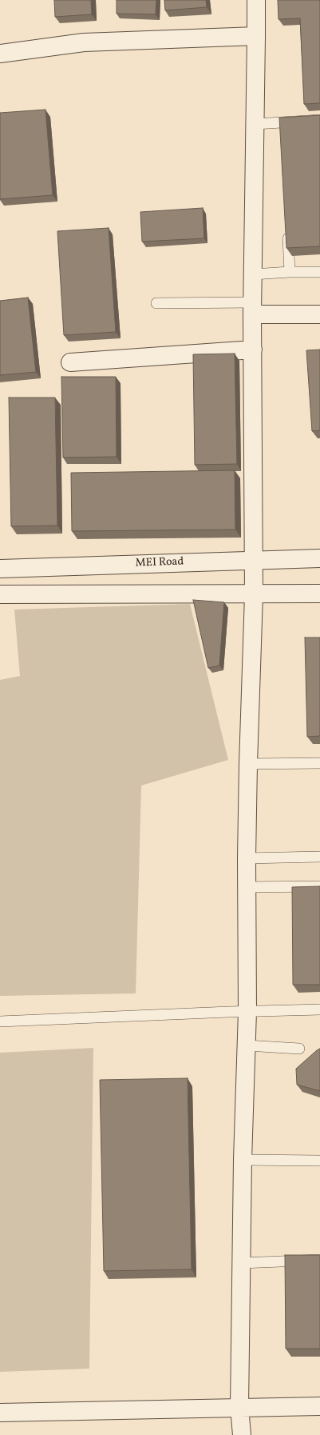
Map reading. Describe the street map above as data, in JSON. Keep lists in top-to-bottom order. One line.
{"streets":{"street":["MEI Road"]}}
